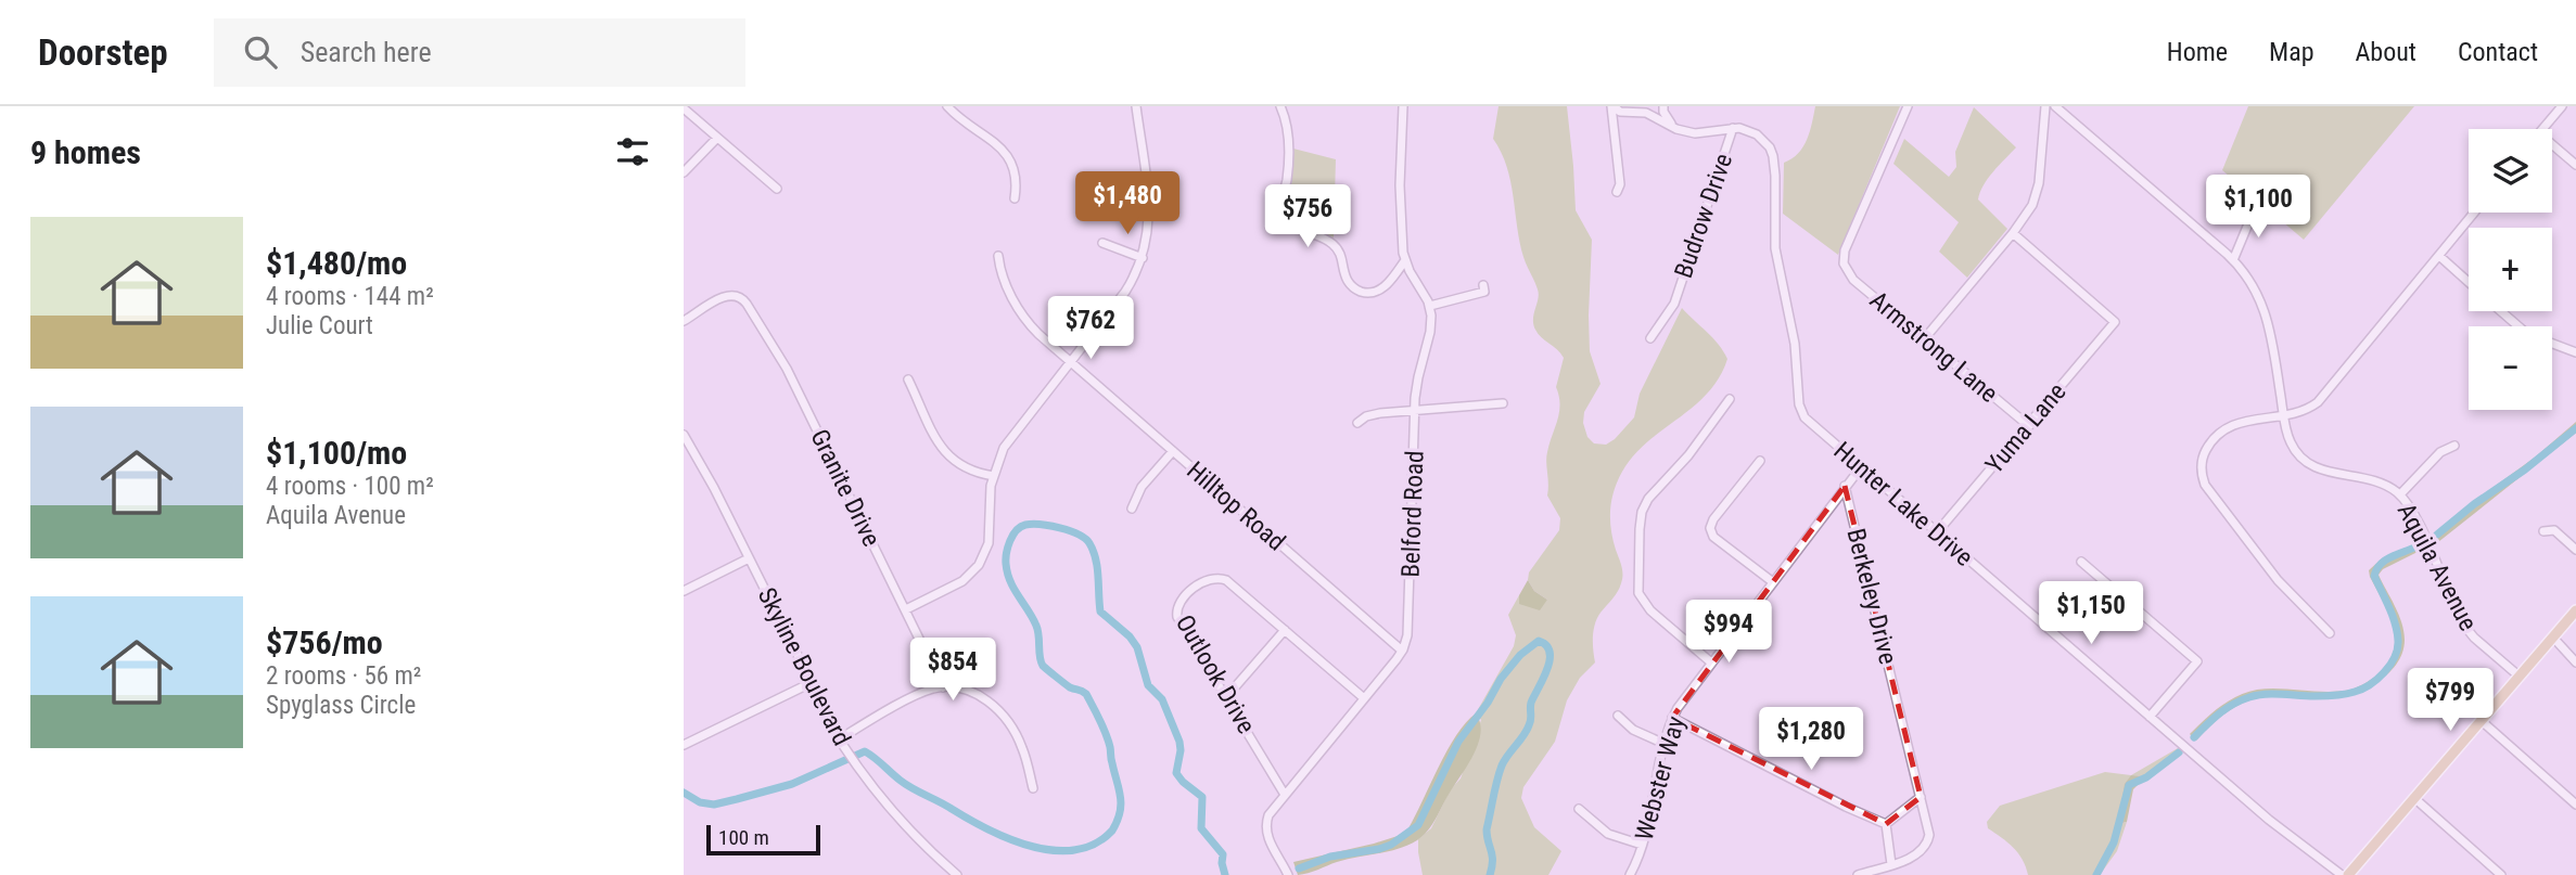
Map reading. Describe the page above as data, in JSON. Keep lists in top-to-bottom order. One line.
{"streets":{"street":["Budrow Drive","Armstrong Lane","Yuma Lane","Granite Drive","Hunter Lake Drive","Hilltop Road","Belford Road","Aquila Avenue","Berkeley Drive","Skyline Boulevard","Outlook Drive","Webster Way"]},"crossings":[["Budrow Drive","Hunter Lake Drive"],["Armstrong Lane","Yuma Lane"],["Yuma Lane","Hunter Lake Drive"],["Hunter Lake Drive","Webster Way"],["Hilltop Road","Belford Road"],["Belford Road","Outlook Drive"],["Berkeley Drive","Webster Way"]],"scale_bar":"100 m","page":{"header":"Doorstep","search":"Search here","nav":["Home","Map","About","Contact"],"heading":"9 homes","map_buttons":["+","−"],"price":["$1,480","$1,100","$756","$762","$1,150","$994","$854","$799","$1,280"],"list":[{"name":"$1,480/mo","note":"4 rooms · 144 m² · Julie Court"},{"name":"$1,100/mo","note":"4 rooms · 100 m² · Aquila Avenue"},{"name":"$756/mo","note":"2 rooms · 56 m² · Spyglass Circle"}],"scale":"100 m"}}
